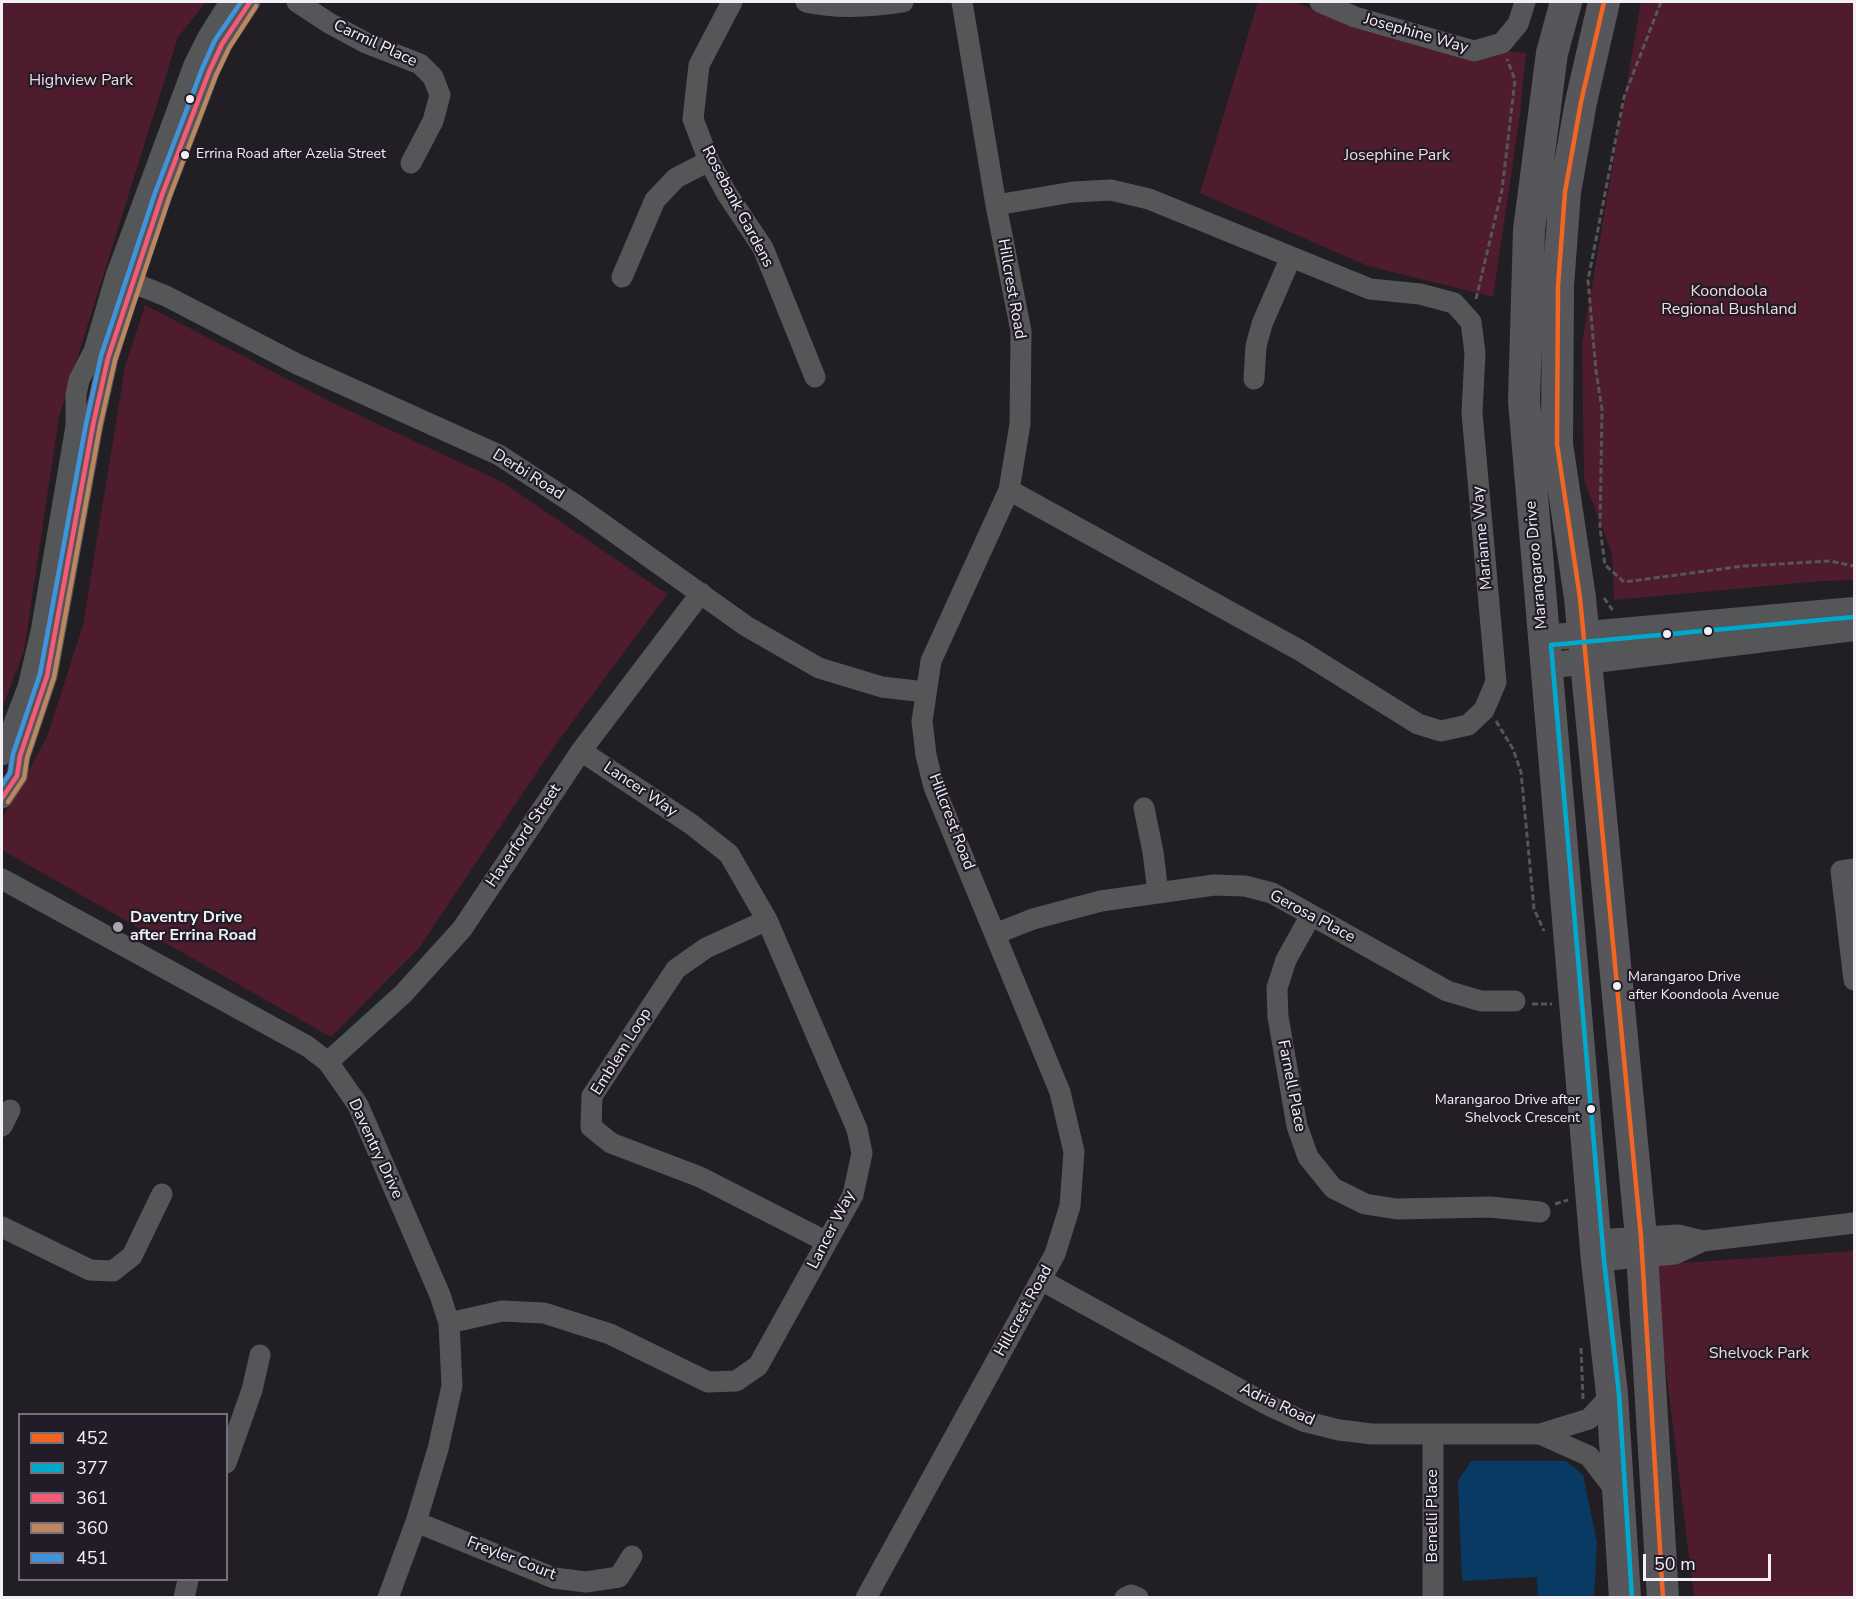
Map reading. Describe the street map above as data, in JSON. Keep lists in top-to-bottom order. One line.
{"streets":{"main road":["Marangaroo Drive"],"street":["Josephine Way","Carmil Place","Rosebank Gardens","Hillcrest Road","Derbi Road","Marianne Way","Lancer Way","Haverford Street","Gerosa Place","Emblem Loop","Farnell Place","Daventry Drive","Adria Road","Benelli Place","Freyler Court"]},"crossings":[["Hillcrest Road","Derbi Road"],["Hillcrest Road","Marianne Way"],["Hillcrest Road","Gerosa Place"],["Hillcrest Road","Adria Road"],["Derbi Road","Haverford Street"],["Marangaroo Drive","Adria Road"],["Lancer Way","Haverford Street"],["Lancer Way","Emblem Loop"],["Lancer Way","Daventry Drive"],["Haverford Street","Daventry Drive"],["Gerosa Place","Farnell Place"],["Daventry Drive","Freyler Court"],["Adria Road","Benelli Place"]],"parks":["Highview Park","Josephine Park","Koondoola Regional Bushland","Shelvock Park"],"places":["Errina Road after Azelia Street","Daventry Drive after Errina Road","Marangaroo Drive after Koondoola Avenue","Marangaroo Drive after Shelvock Crescent"],"lines":["transit line 452","transit line 361","transit line 451","transit line 360","transit line 377"],"legend":["452","377","361","360","451"],"scale_bar":"50 m"}
